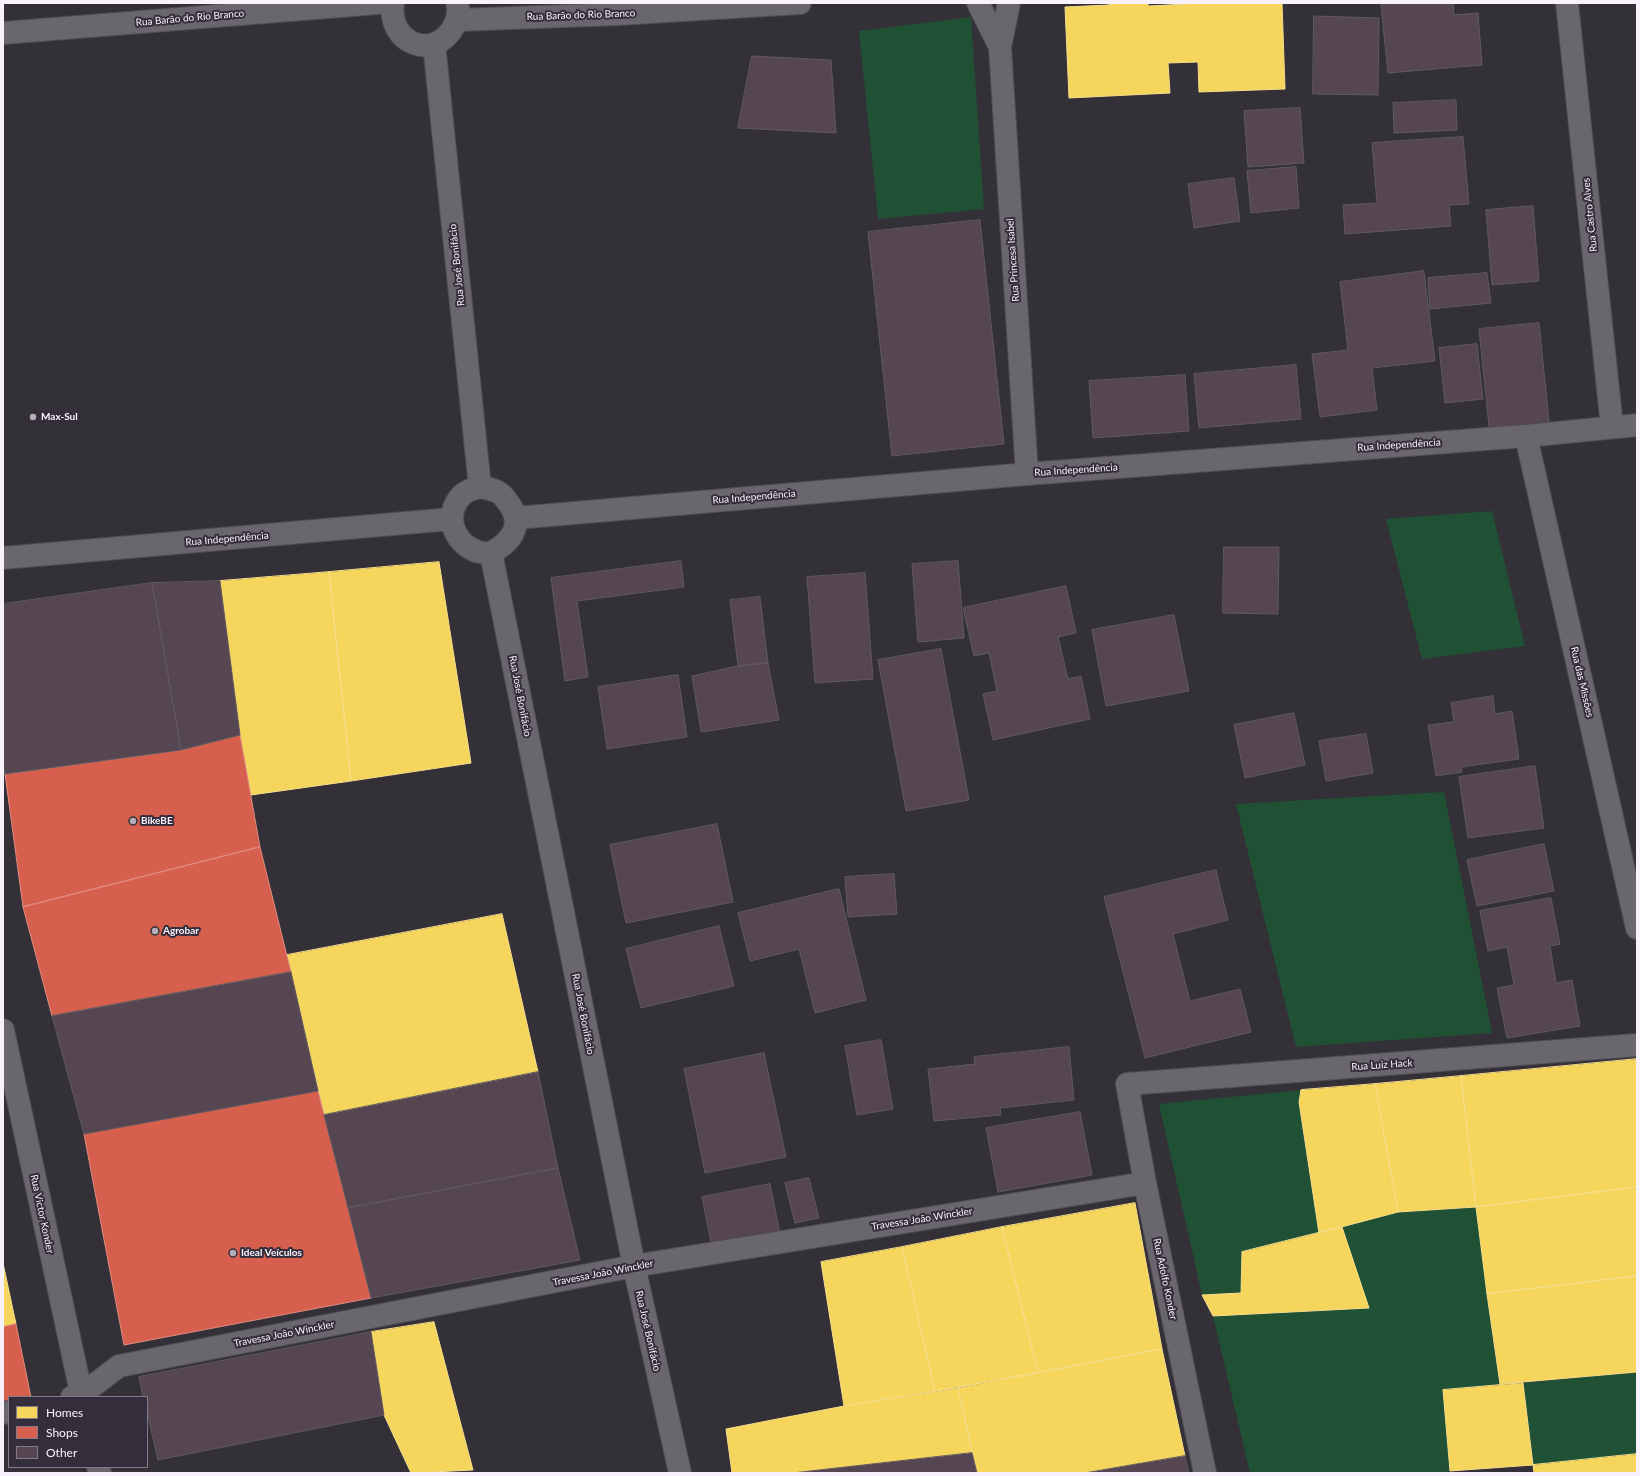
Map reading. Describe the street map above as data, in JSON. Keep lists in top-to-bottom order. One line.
{"streets":{"street":["Rua Barão do Rio Branco","Rua Castro Alves","Rua Princesa Isabel","Rua José Bonifácio","Rua Independência","Rua das Missões","Rua Luiz Hack","Rua Victor Konder","Travessa João Winckler","Rua Adolfo Konder"]},"crossings":[["Rua Castro Alves","Rua Independência"],["Rua Princesa Isabel","Rua Independência"],["Rua José Bonifácio","Rua Independência"],["Rua José Bonifácio","Travessa João Winckler"],["Rua Independência","Rua das Missões"],["Rua Luiz Hack","Rua Adolfo Konder"],["Rua Victor Konder","Travessa João Winckler"],["Travessa João Winckler","Rua Adolfo Konder"]],"places":["Max-Sul","BikeBE","Agrobar","Ideal Veículos"],"legend":["Homes","Shops","Other"]}
